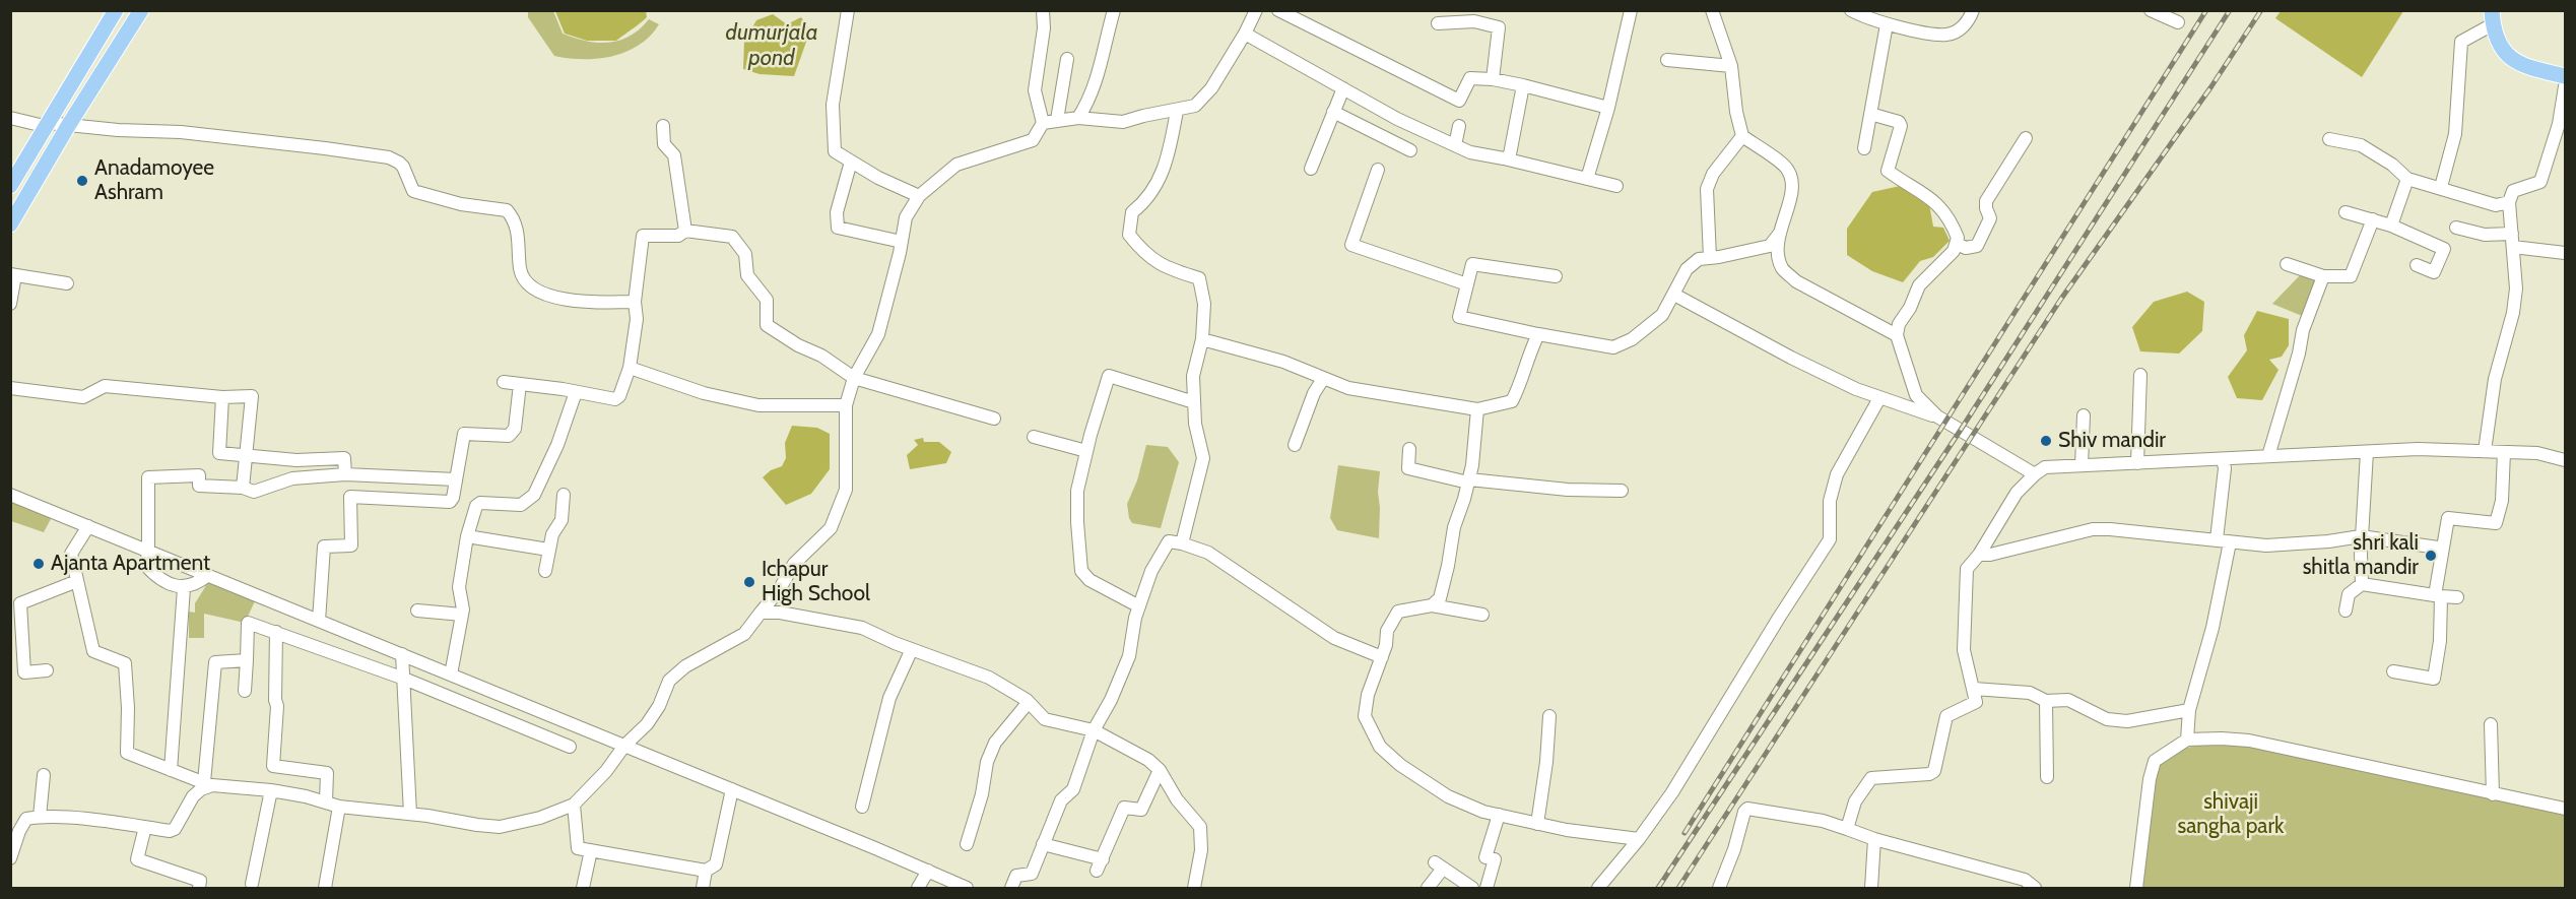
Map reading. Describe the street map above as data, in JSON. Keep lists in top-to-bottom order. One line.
{"water":["dumurjala pond"],"parks":["shivaji sangha park"],"places":["Anadamoyee Ashram","Shiv mandir","shri kali shitla mandir","Ajanta Apartment","Ichapur High School"]}
